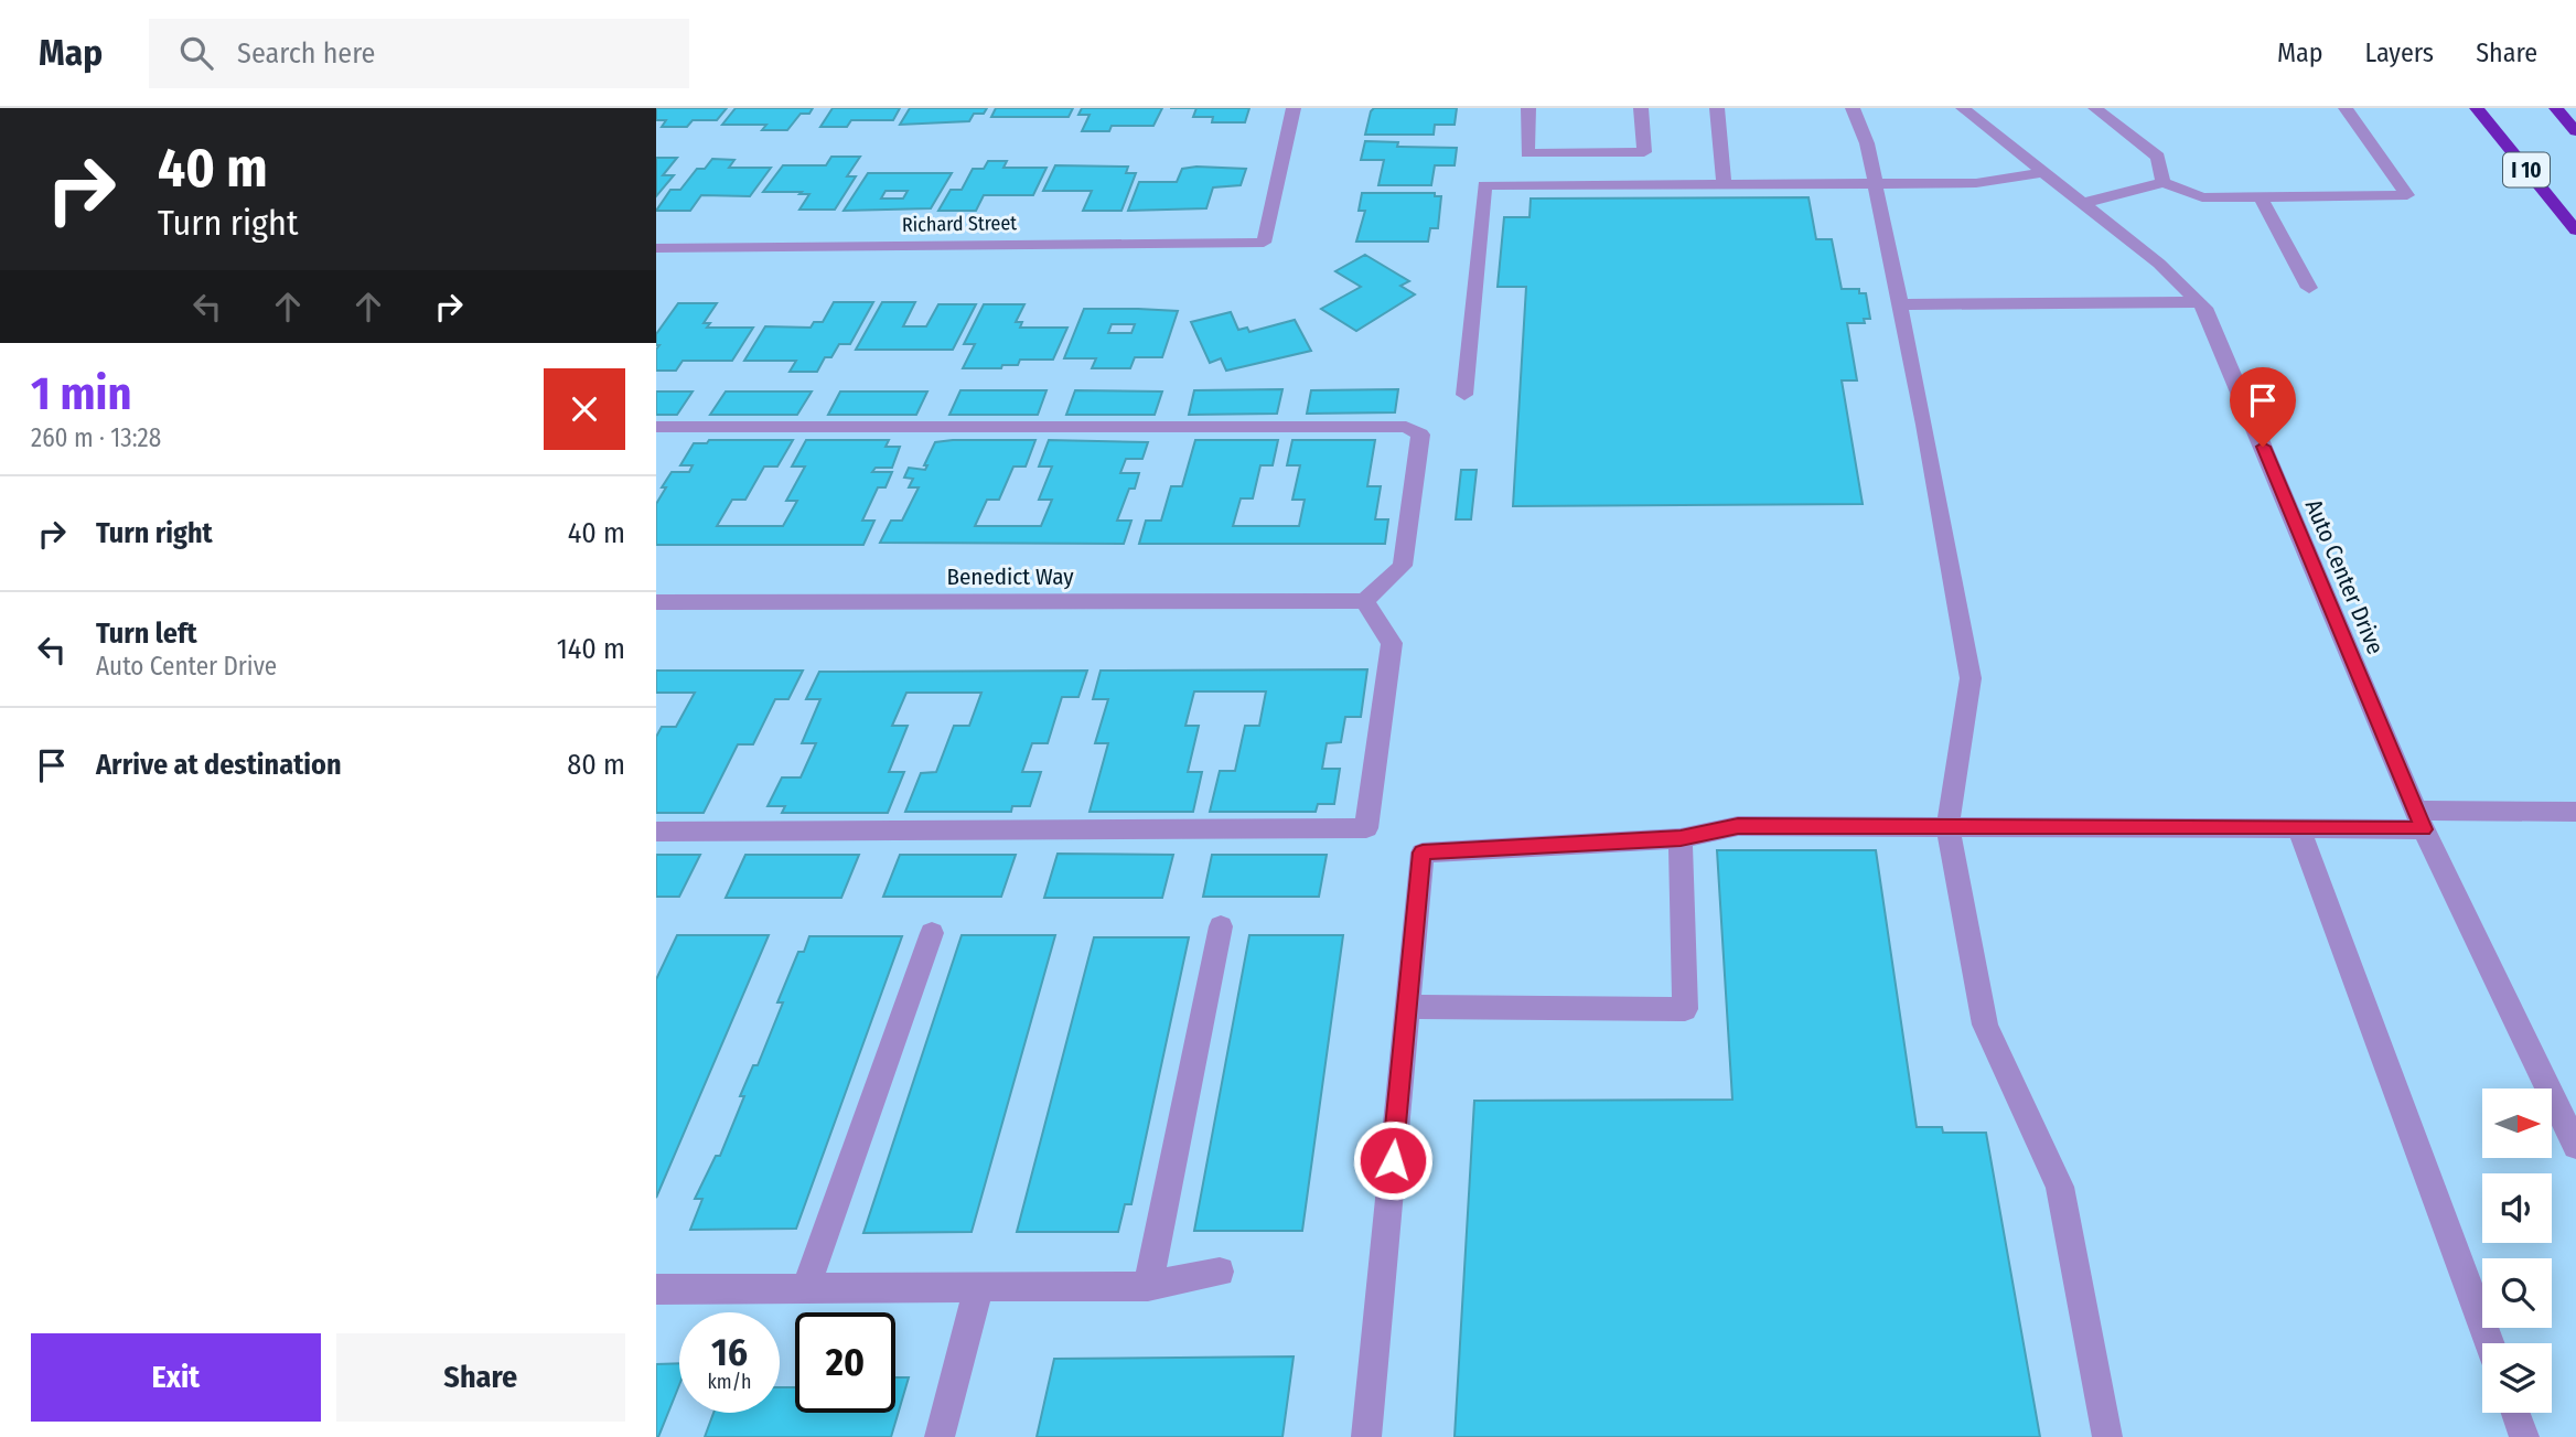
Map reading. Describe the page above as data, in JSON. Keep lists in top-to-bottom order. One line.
{"streets":{"highway":["I 10"],"street":["Richard Street","Benedict Way","Auto Center Drive"]},"north":"right","page":{"header":"Map","search":"Search here","nav":["Map","Layers","Share"],"turn":["40 m","Turn right"],"heading":["1 min","260 m · 13:28"],"list":[{"name":"Turn right","value":"40 m"},{"name":"Turn left","note":"Auto Center Drive","value":"140 m"},{"name":"Arrive at destination","value":"80 m"}],"speed":"16 km/h","limit":"20","buttons":["Exit","Share"]}}
